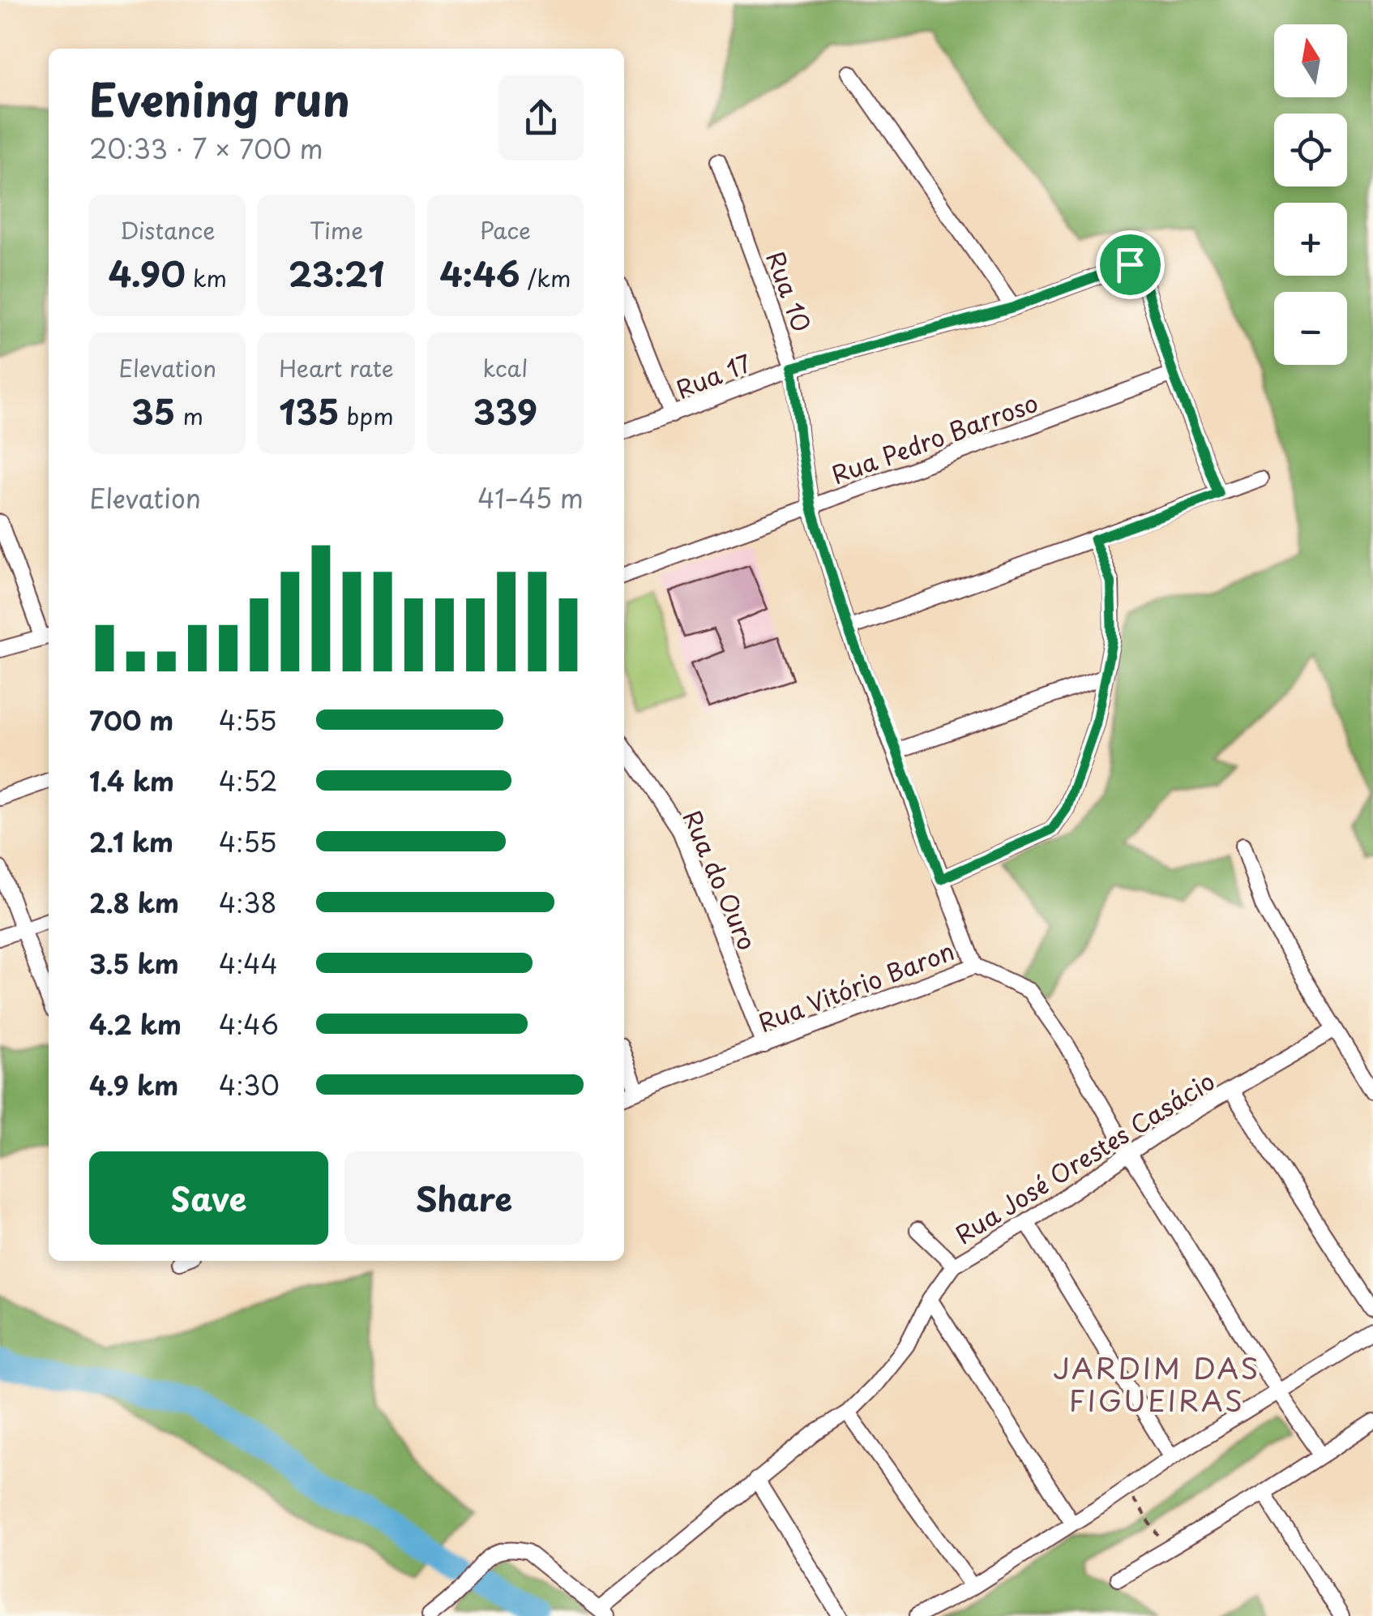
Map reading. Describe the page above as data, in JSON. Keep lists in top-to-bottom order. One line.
{"streets":{"street":["Rua 10","Rua 17","Rua Pedro Barroso","Rua do Ouro","Rua Vitório Baron","Rua José Orestes Casácio"]},"crossings":[["Rua 10","Rua 17"],["Rua 10","Rua Pedro Barroso"],["Rua 10","Rua Vitório Baron"],["Rua 17","Rua Pedro Barroso"],["Rua do Ouro","Rua Vitório Baron"],["Rua Vitório Baron","Rua José Orestes Casácio"]],"districts":["JARDIM DAS FIGUEIRAS"],"north":"top","page":{"map_buttons":["+","−"],"heading":["Evening run","20:33 · 7 × 700 m"],"stats":[["Distance","4.90 km"],["Time","23:21"],["Pace","4:46 /km"],["Elevation","35 m"],["Heart rate","135 bpm"],["kcal","339"]],"chart":["Elevation","41–45 m"],"list":[{"name":"700 m","note":"4:55"},{"name":"1.4 km","note":"4:52"},{"name":"2.1 km","note":"4:55"},{"name":"2.8 km","note":"4:38"},{"name":"3.5 km","note":"4:44"},{"name":"4.2 km","note":"4:46"},{"name":"4.9 km","note":"4:30"}],"buttons":["Save","Share"]}}
